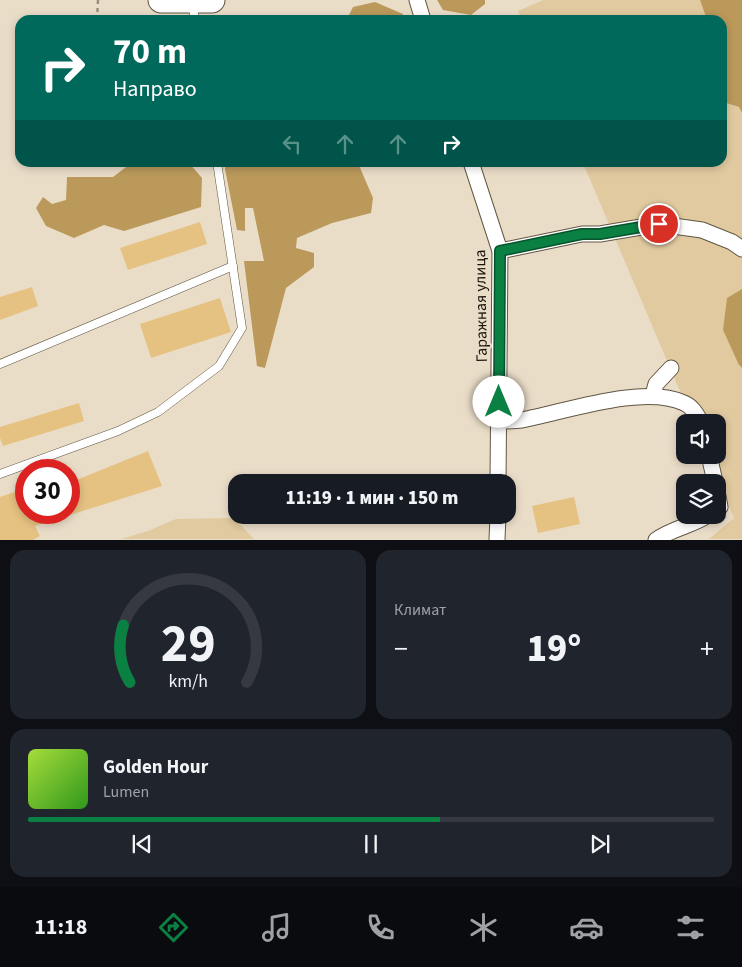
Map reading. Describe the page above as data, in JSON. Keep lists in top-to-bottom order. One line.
{"streets":{"street":["Гаражная улица"]},"page":{"turn":["70 m","Направо"],"limit":"30","trip":"11:19 · 1 мин · 150 m","tile":"Климат","heat":["−","19°","+"],"song":["Golden Hour","Lumen"],"tabs":"11:18","gauge":["29","km/h"]}}
